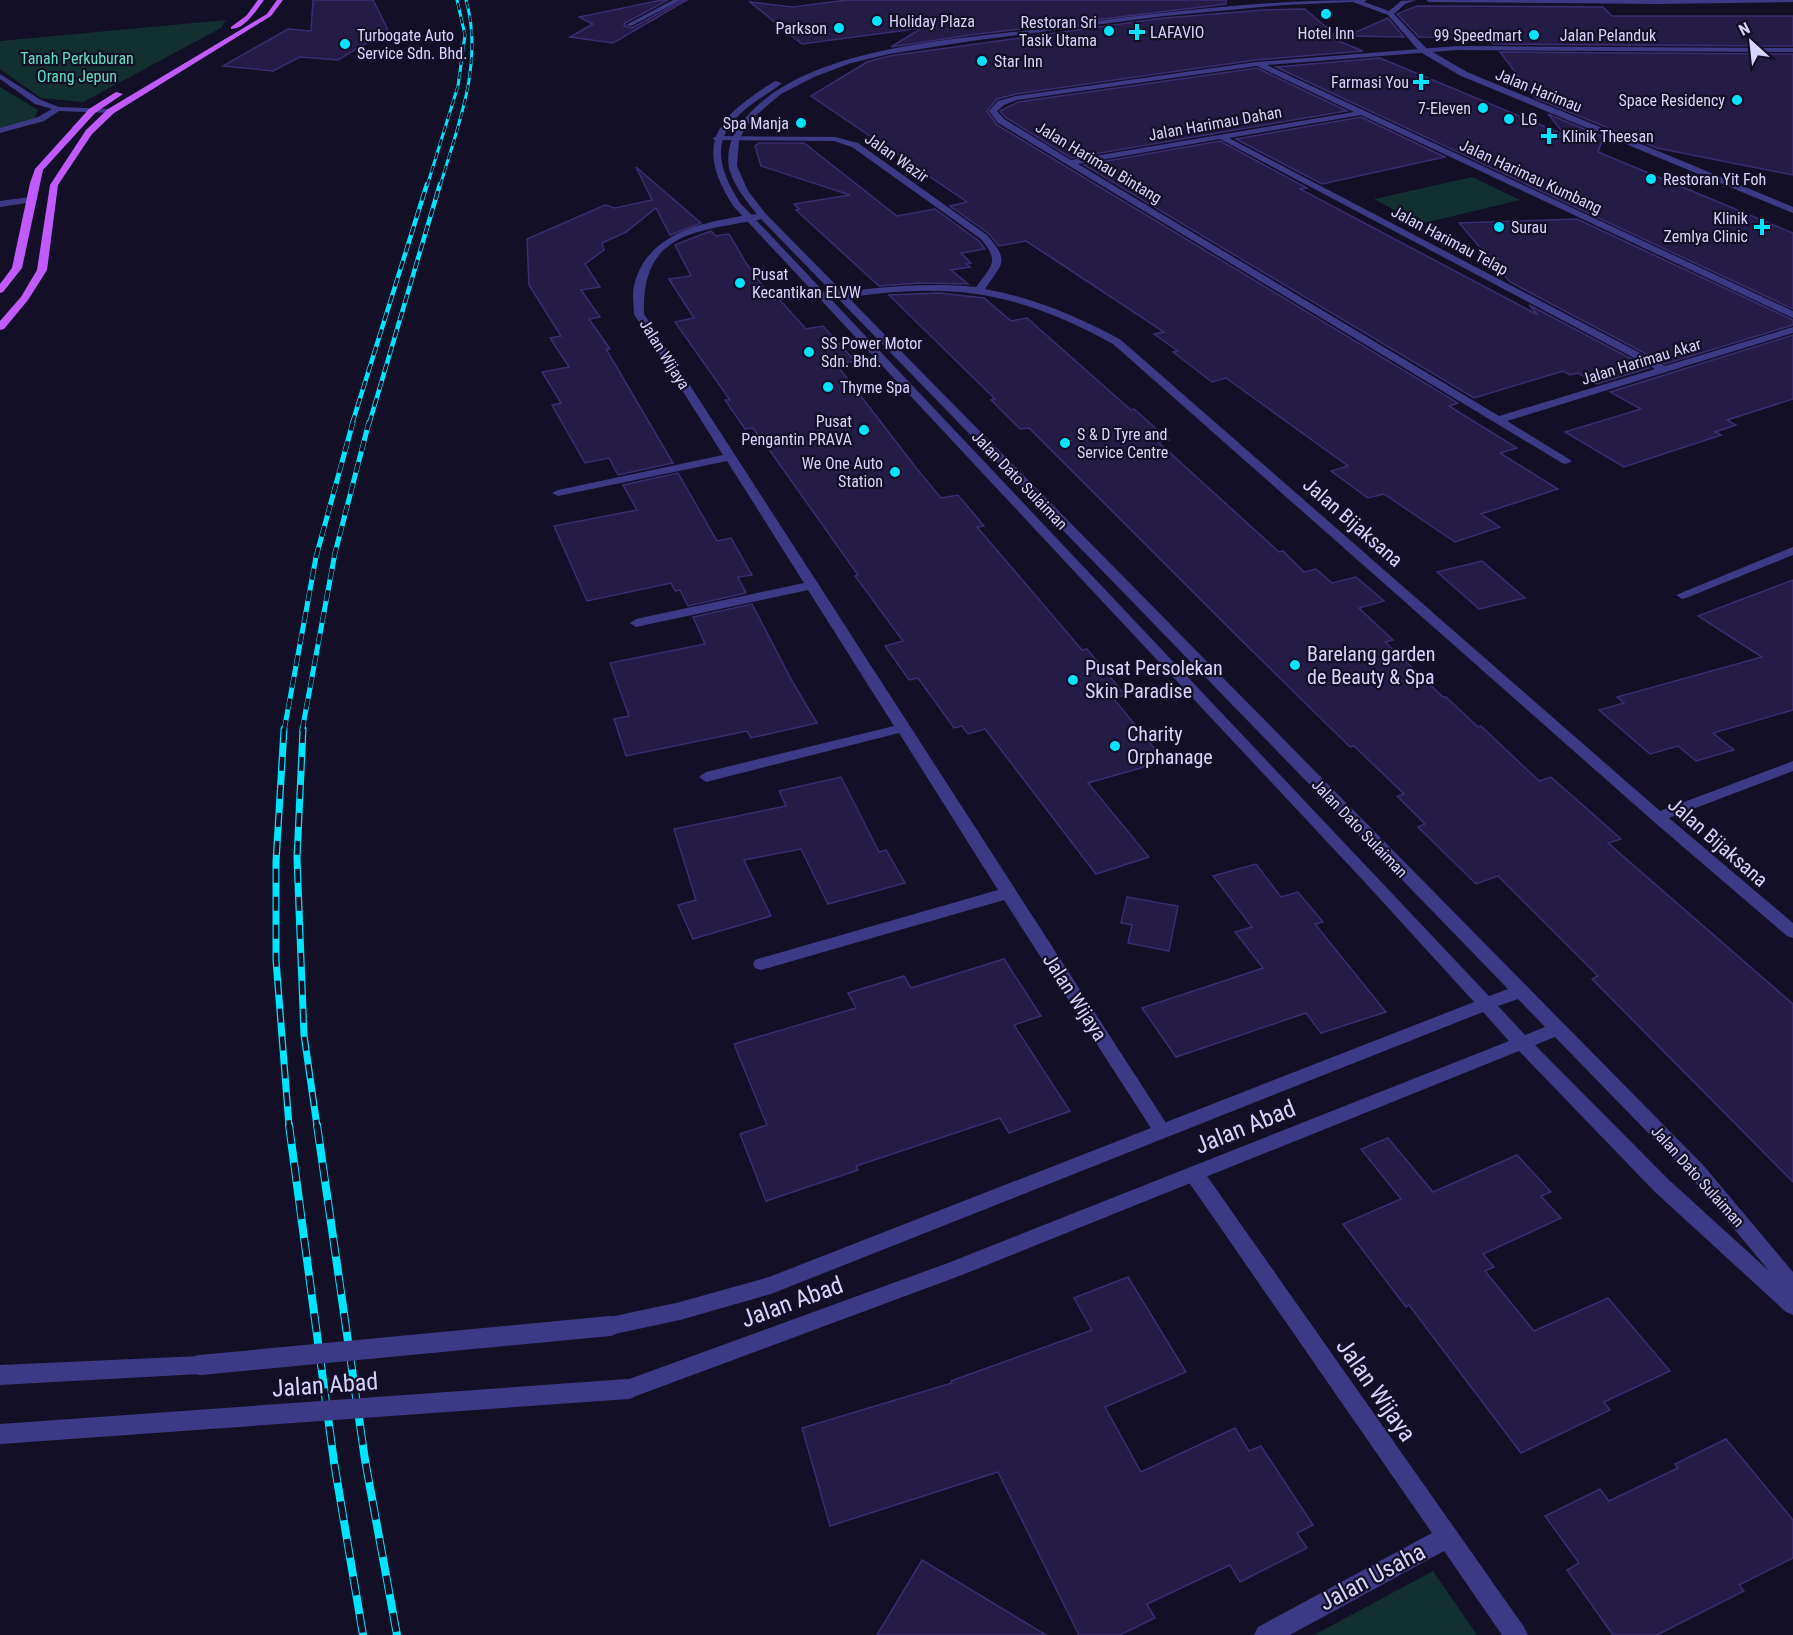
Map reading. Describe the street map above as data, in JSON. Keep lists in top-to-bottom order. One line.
{"streets":{"street":["Jalan Pelanduk","Jalan Harimau","Jalan Harimau Dahan","Jalan Wazir","Jalan Harimau Bintang","Jalan Harimau Kumbang","Jalan Harimau Telap","Jalan Wijaya","Jalan Harimau Akar","Jalan Dato Sulaiman","Jalan Bijaksana","Jalan Abad","Jalan Usaha"]},"crossings":[["Jalan Pelanduk","Jalan Harimau"],["Jalan Pelanduk","Jalan Harimau Bintang"],["Jalan Harimau","Jalan Harimau Bintang"],["Jalan Harimau Dahan","Jalan Harimau Bintang"],["Jalan Harimau Dahan","Jalan Harimau Kumbang"],["Jalan Harimau Dahan","Jalan Harimau Telap"],["Jalan Wazir","Jalan Dato Sulaiman"],["Jalan Wazir","Jalan Bijaksana"],["Jalan Harimau Bintang","Jalan Harimau Kumbang"],["Jalan Harimau Bintang","Jalan Harimau Akar"],["Jalan Harimau Telap","Jalan Harimau Akar"],["Jalan Wijaya","Jalan Dato Sulaiman"],["Jalan Wijaya","Jalan Abad"],["Jalan Wijaya","Jalan Usaha"],["Jalan Dato Sulaiman","Jalan Bijaksana"],["Jalan Dato Sulaiman","Jalan Abad"]],"parks":["Tanah Perkuburan Orang Jepun"],"places":{"other":["Hotel Inn","Holiday Plaza","Parkson","Restoran Sri Tasik Utama","99 Speedmart","Turbogate Auto Service Sdn. Bhd.","Star Inn","Space Residency","7-Eleven","LG","Spa Manja","Restoran Yit Foh","Surau","Pusat Kecantikan ELVW","SS Power Motor Sdn. Bhd.","Thyme Spa","Pusat Pengantin PRAVA","S & D Tyre and Service Centre","We One Auto Station","Barelang garden de Beauty & Spa","Pusat Persolekan Skin Paradise","Charity Orphanage"],"health":["LAFAVIO","Farmasi You","Klinik Theesan","Klinik Zemlya Clinic"]},"north":"top left"}
